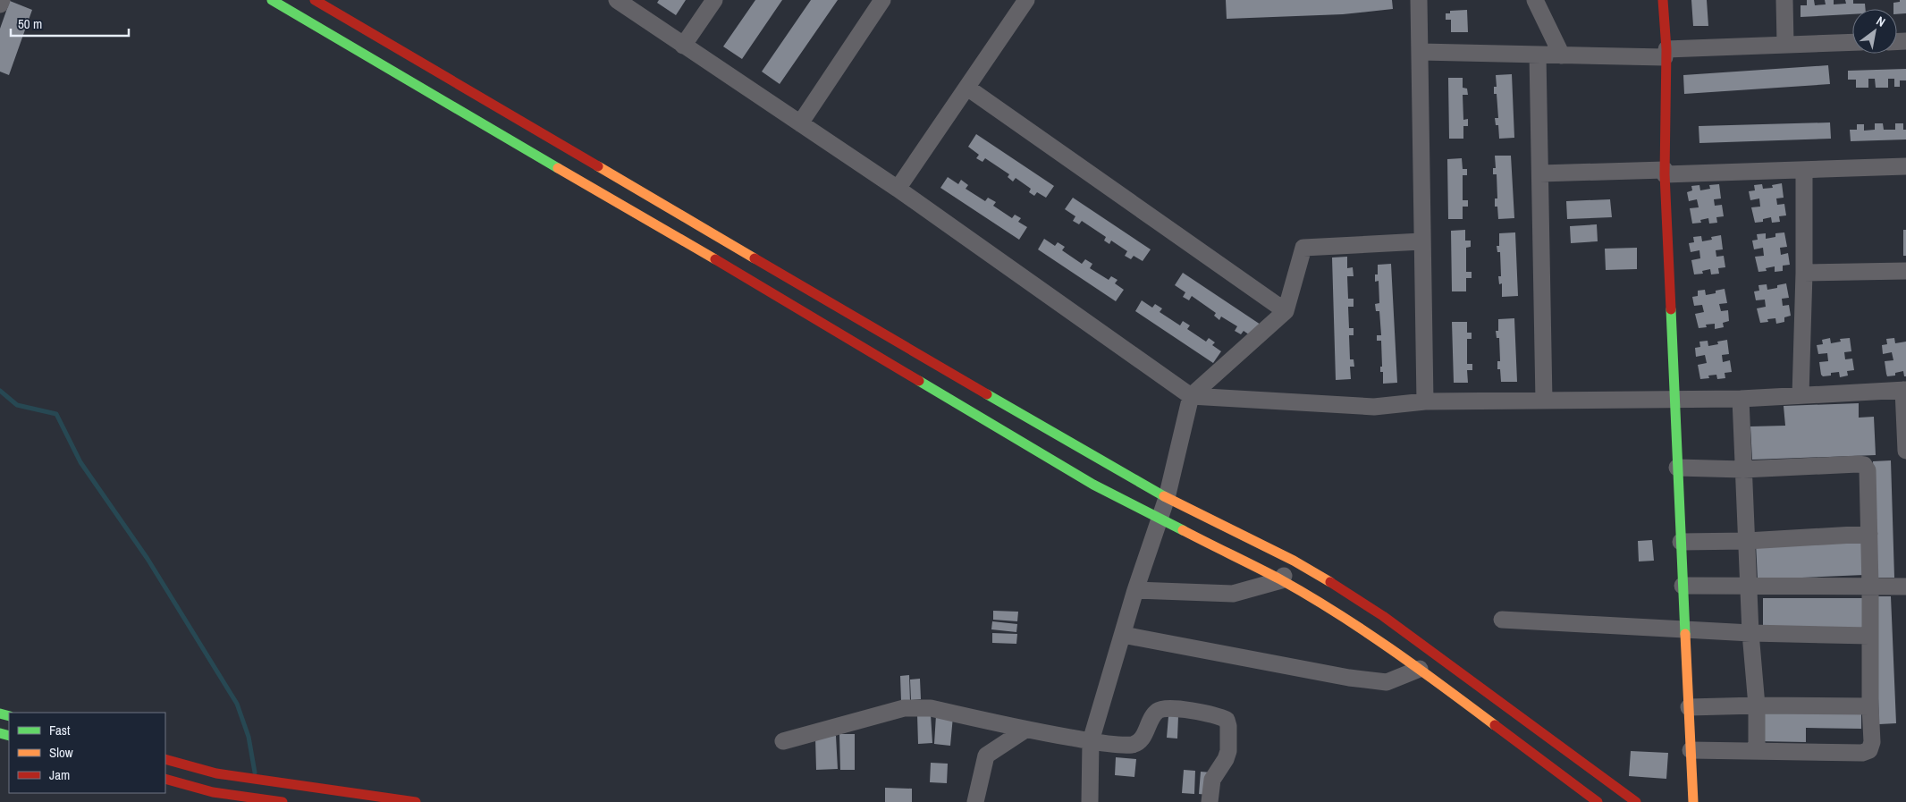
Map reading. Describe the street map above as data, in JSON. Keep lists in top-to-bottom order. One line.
{"legend":["Fast","Slow","Jam"],"scale_bar":"50 m","north":"top right"}
